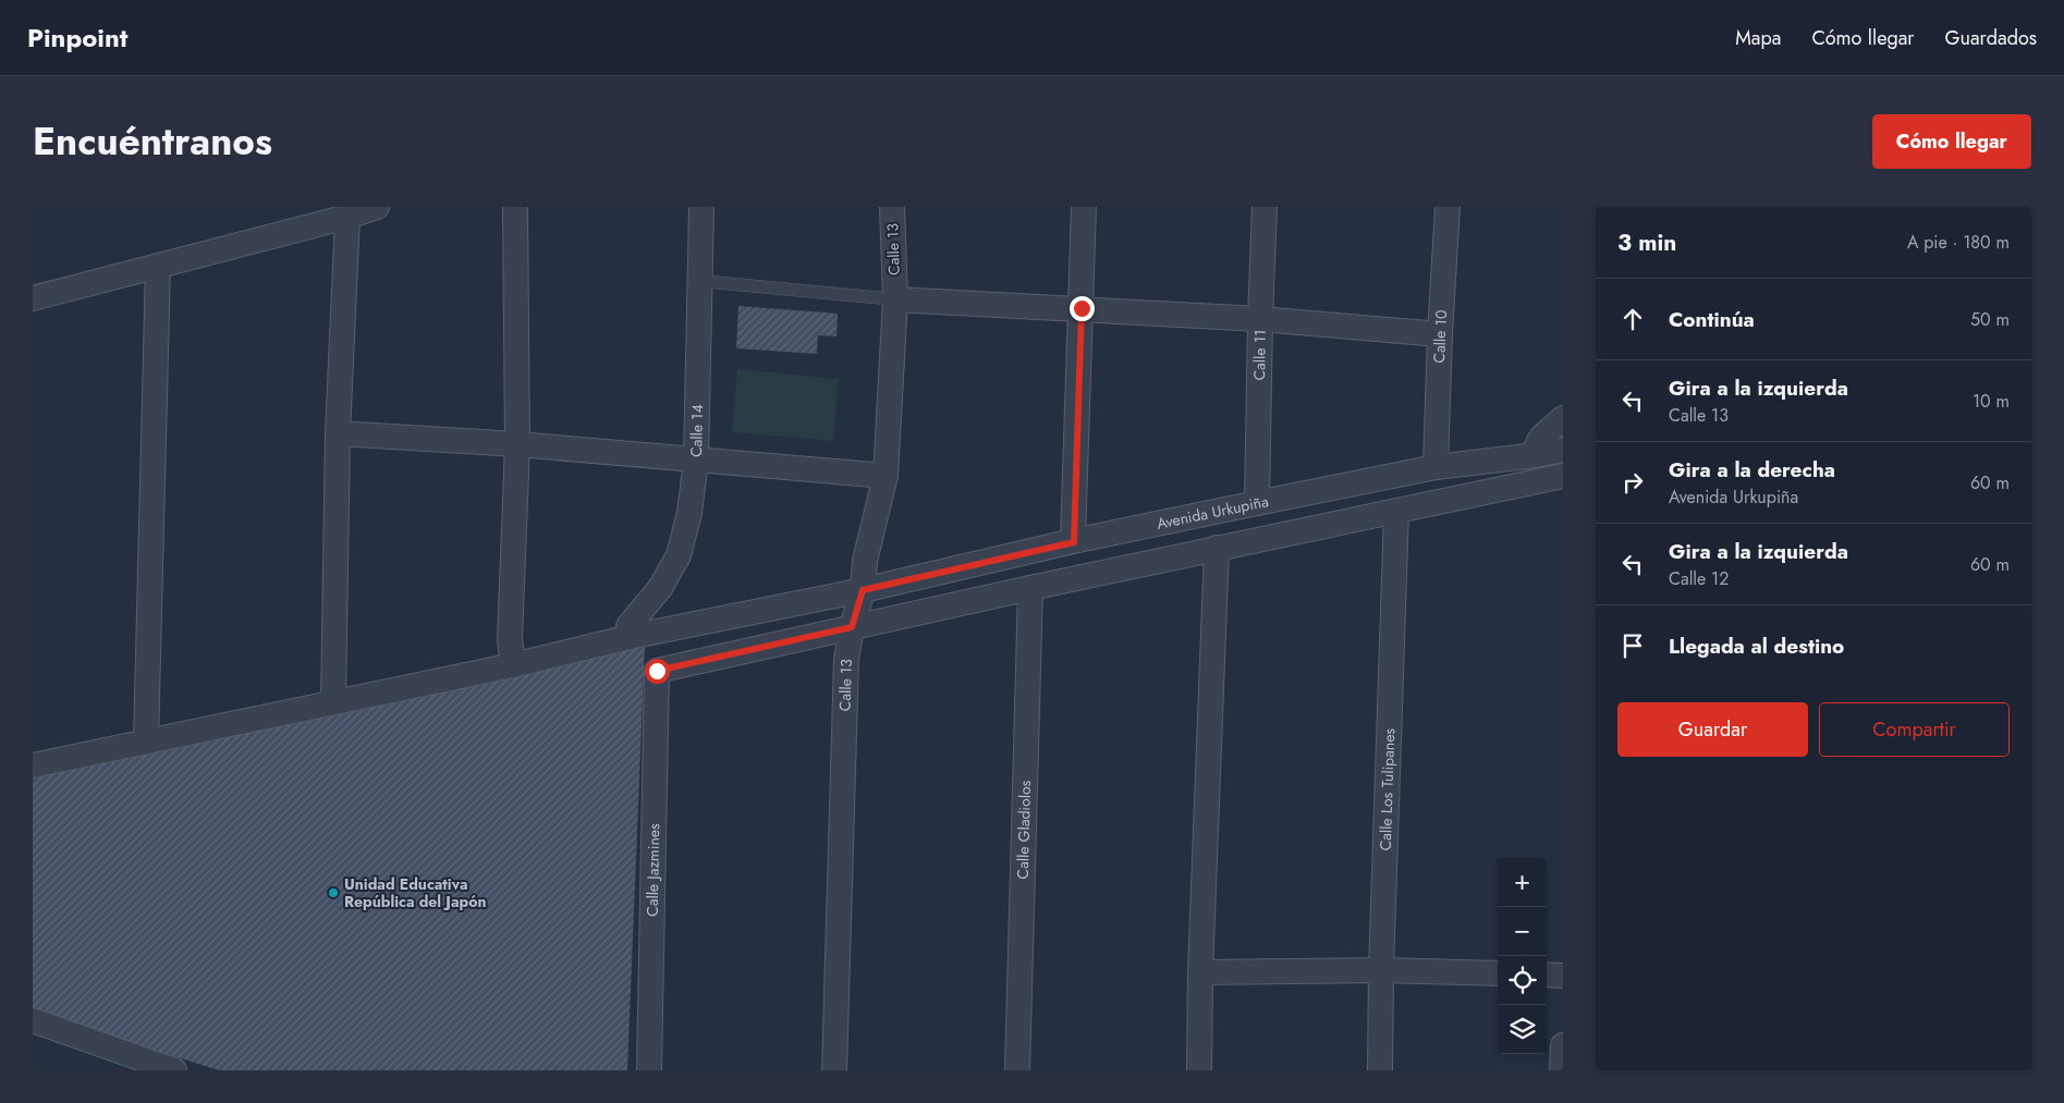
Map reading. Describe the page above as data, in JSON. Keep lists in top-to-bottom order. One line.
{"streets":{"street":["Calle 13","Calle 10","Calle 11","Calle 14","Avenida Urkupiña","Calle Los Tulipanes","Calle Gladiolos","Calle Jazmines"]},"crossings":[["Calle 13","Avenida Urkupiña"],["Calle 13","Calle Jazmines"],["Calle 10","Avenida Urkupiña"],["Calle 11","Avenida Urkupiña"],["Calle 14","Avenida Urkupiña"]],"places":["Unidad Educativa República del Japón"],"page":{"header":"Pinpoint","nav":["Mapa","Cómo llegar","Guardados"],"title":"Encuéntranos","buttons":["Cómo llegar",["Guardar","Compartir"]],"heading":["3 min","A pie · 180 m"],"list":[["Continúa","50 m"],["Gira a la izquierda","Calle 13","10 m"],["Gira a la derecha","Avenida Urkupiña","60 m"],["Gira a la izquierda","Calle 12","60 m"],"Llegada al destino"],"map_buttons":["+","−"]}}
